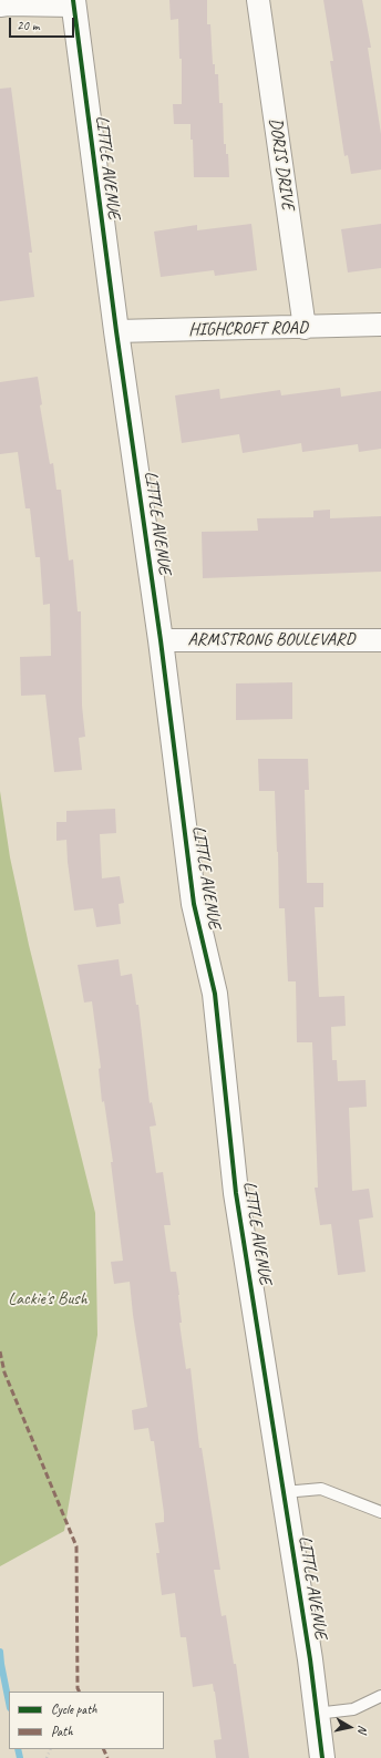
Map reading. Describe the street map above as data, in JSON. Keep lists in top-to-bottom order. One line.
{"streets":{"street":["DORIS DRIVE","LITTLE AVENUE","HIGHCROFT ROAD","ARMSTRONG BOULEVARD"]},"crossings":[["DORIS DRIVE","HIGHCROFT ROAD"],["LITTLE AVENUE","HIGHCROFT ROAD"],["LITTLE AVENUE","ARMSTRONG BOULEVARD"]],"parks":["Lackie's Bush"],"legend":["Cycle path","Path"],"scale_bar":"20 m","north":"right"}
